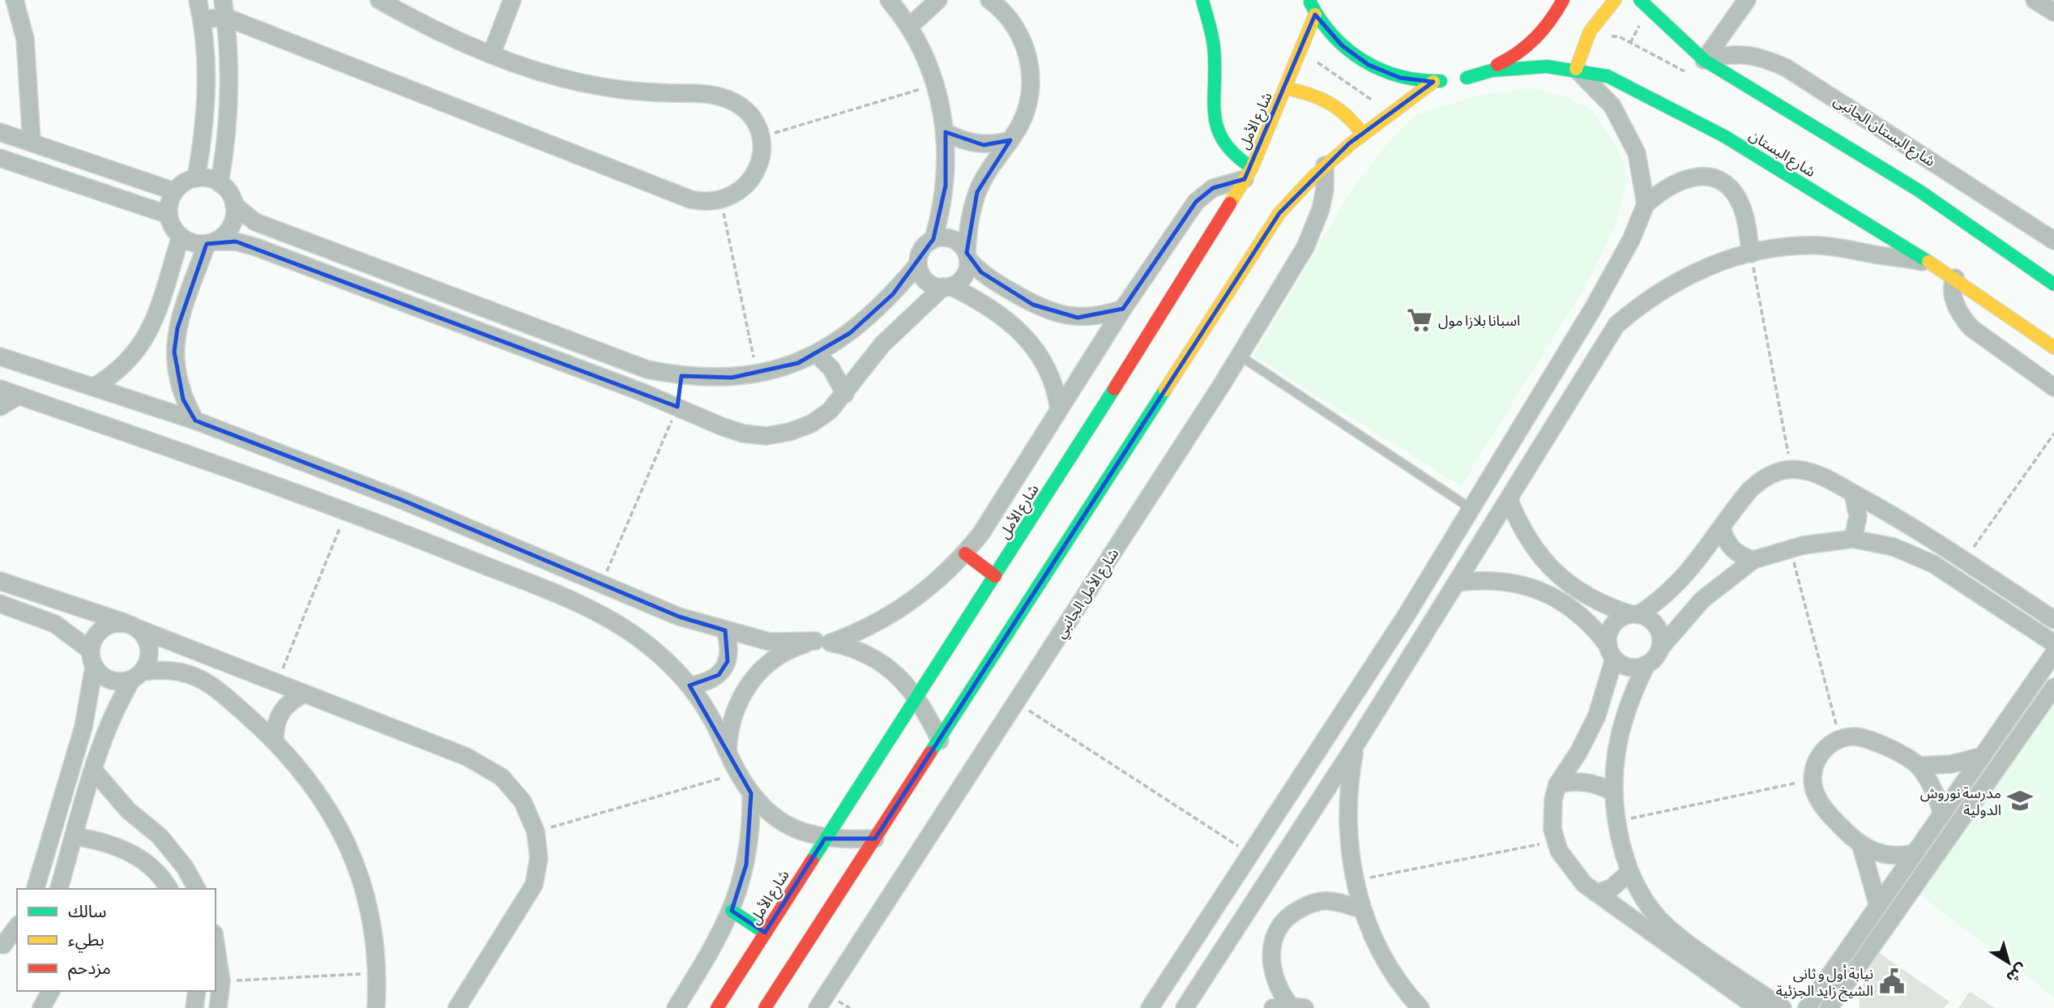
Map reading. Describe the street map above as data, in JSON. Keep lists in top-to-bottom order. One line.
{"streets":{"main road":["شارع الأمل","شارع البستان"],"street":["شارع البستان الجانبى","شارع الأمل الجانبي"]},"places":{"supermarket":["اسبانا بلازا مول"],"school or university":["مدرسة نوروش الدولية"],"public building":["نيابة أول و ثانى الشيخ زايد الجزئية"]},"legend":["سالك","بطيء","مزدحم"],"north":"bottom right"}
